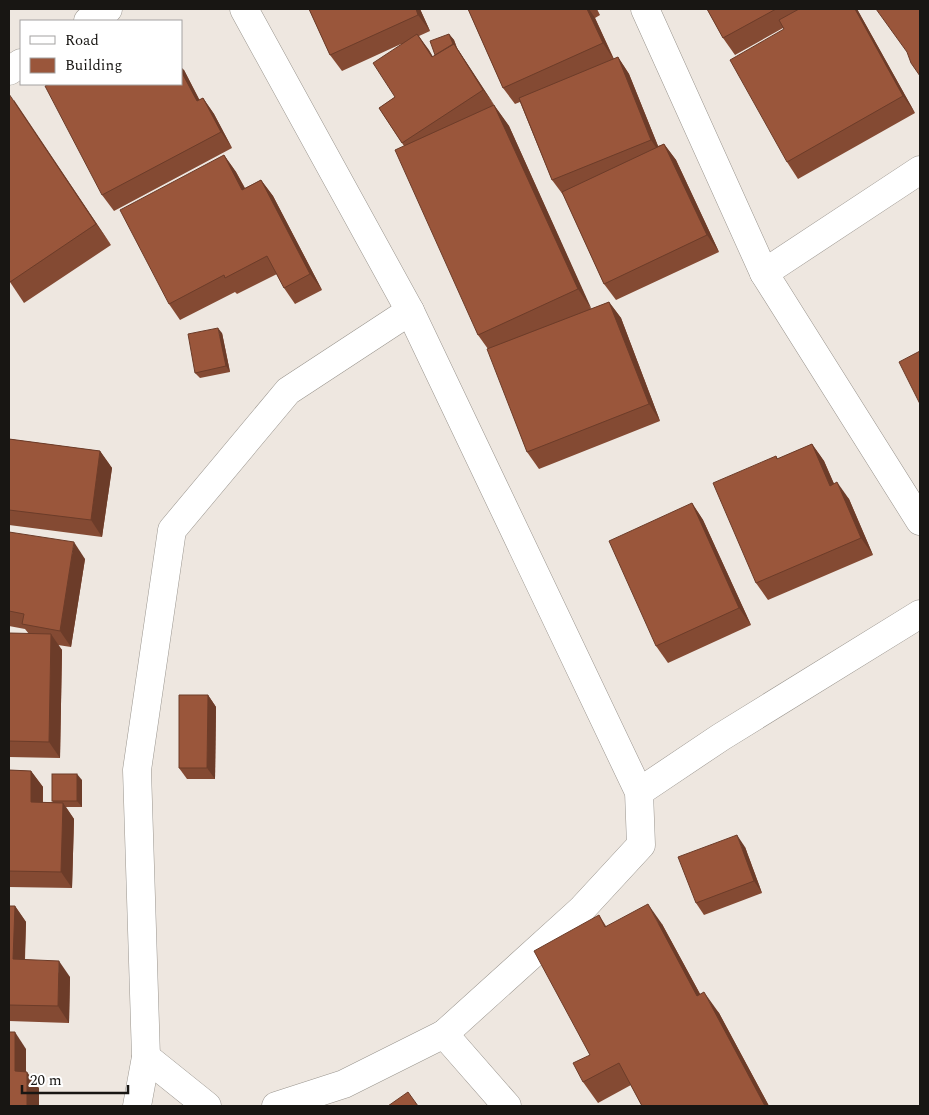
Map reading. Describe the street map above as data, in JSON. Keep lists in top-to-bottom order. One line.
{"legend":["Road","Building"],"scale_bar":"20 m"}
